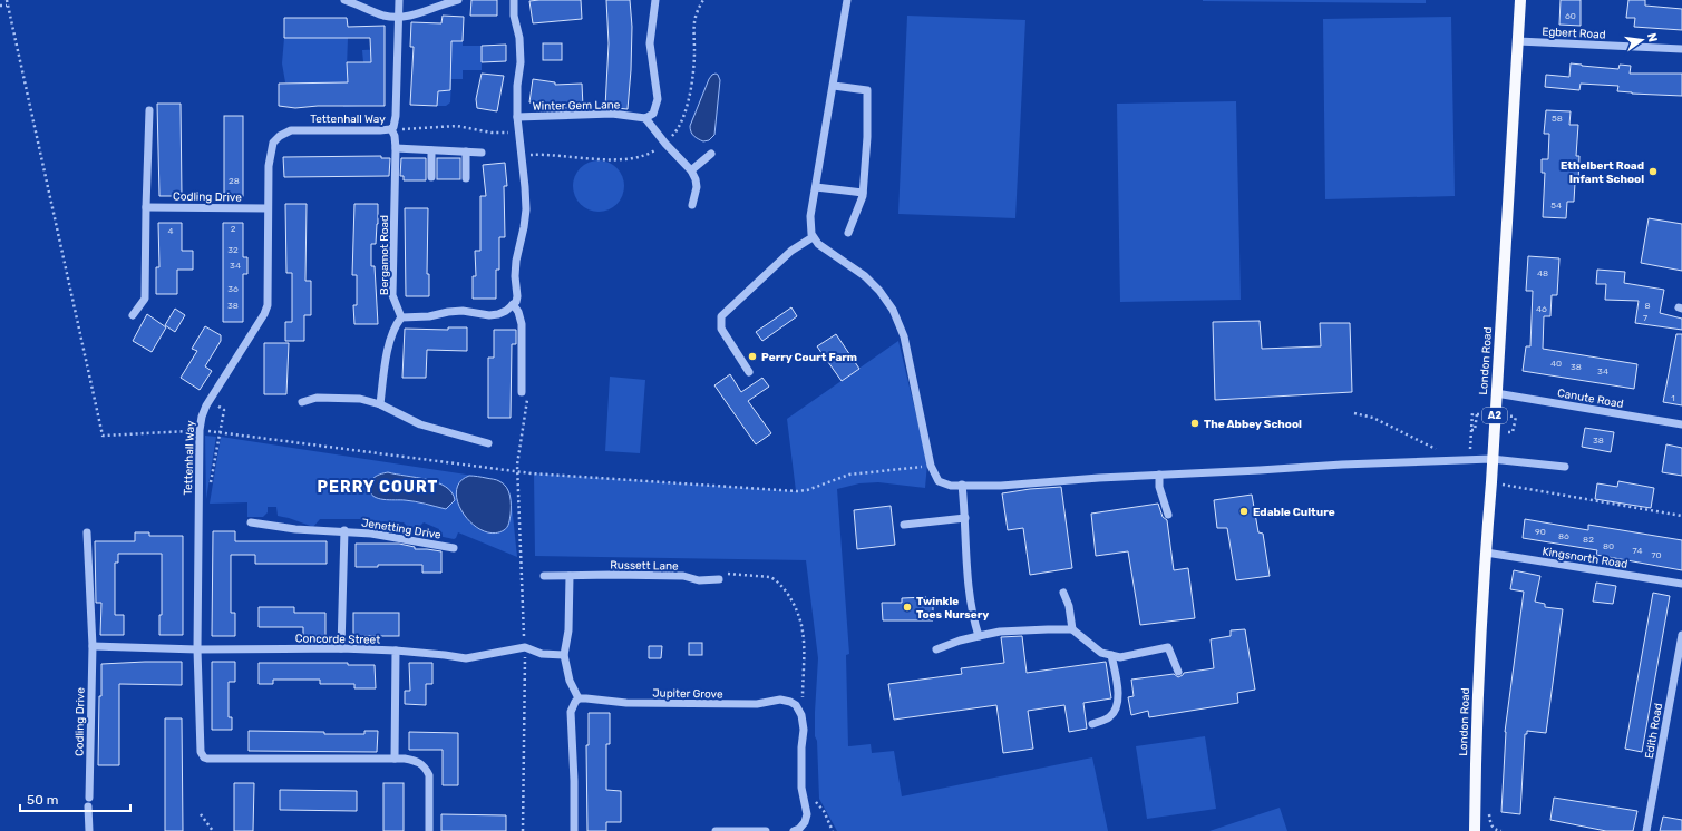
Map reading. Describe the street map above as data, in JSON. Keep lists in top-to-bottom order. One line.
{"streets":{"main road":["London Road","A2"],"street":["Egbert Road","Winter Gem Lane","Tettenhall Way","Codling Drive","Bergamot Road","Canute Road","Jenetting Drive","Kingsnorth Road","Russett Lane","Concorde Street","Jupiter Grove","Edith Road"]},"crossings":[["Egbert Road","London Road"],["Tettenhall Way","Codling Drive"],["Tettenhall Way","Bergamot Road"],["Tettenhall Way","Concorde Street"],["London Road","Canute Road"],["London Road","Kingsnorth Road"],["Jenetting Drive","Concorde Street"]],"districts":["PERRY COURT"],"places":["Ethelbert Road Infant School","Perry Court Farm","The Abbey School","Edable Culture","Twinkle Toes Nursery"],"house_numbers":["60","58","28","54","2","4","32","34","48","36","38","8","46","7","40","38","34","1","38","90","86","82","80","74","70"],"scale_bar":"50 m","north":"right"}
